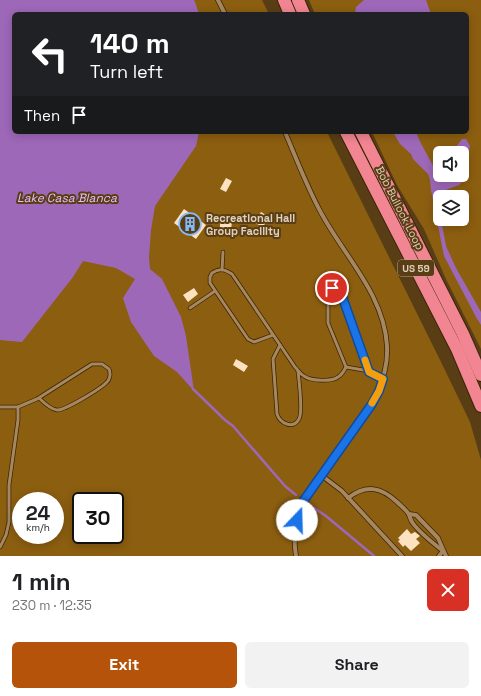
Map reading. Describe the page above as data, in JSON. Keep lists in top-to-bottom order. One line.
{"streets":{"highway":["Bob Bullock Loop","US 59"]},"water":["Lake Casa Blanca"],"places":{"building":["Recreational Hall Group Facility"]},"page":{"turn":["140 m","Turn left"],"then":"Then","speed":"24 km/h","limit":"30","heading":["1 min","230 m · 12:35"],"buttons":["Exit","Share"]}}
